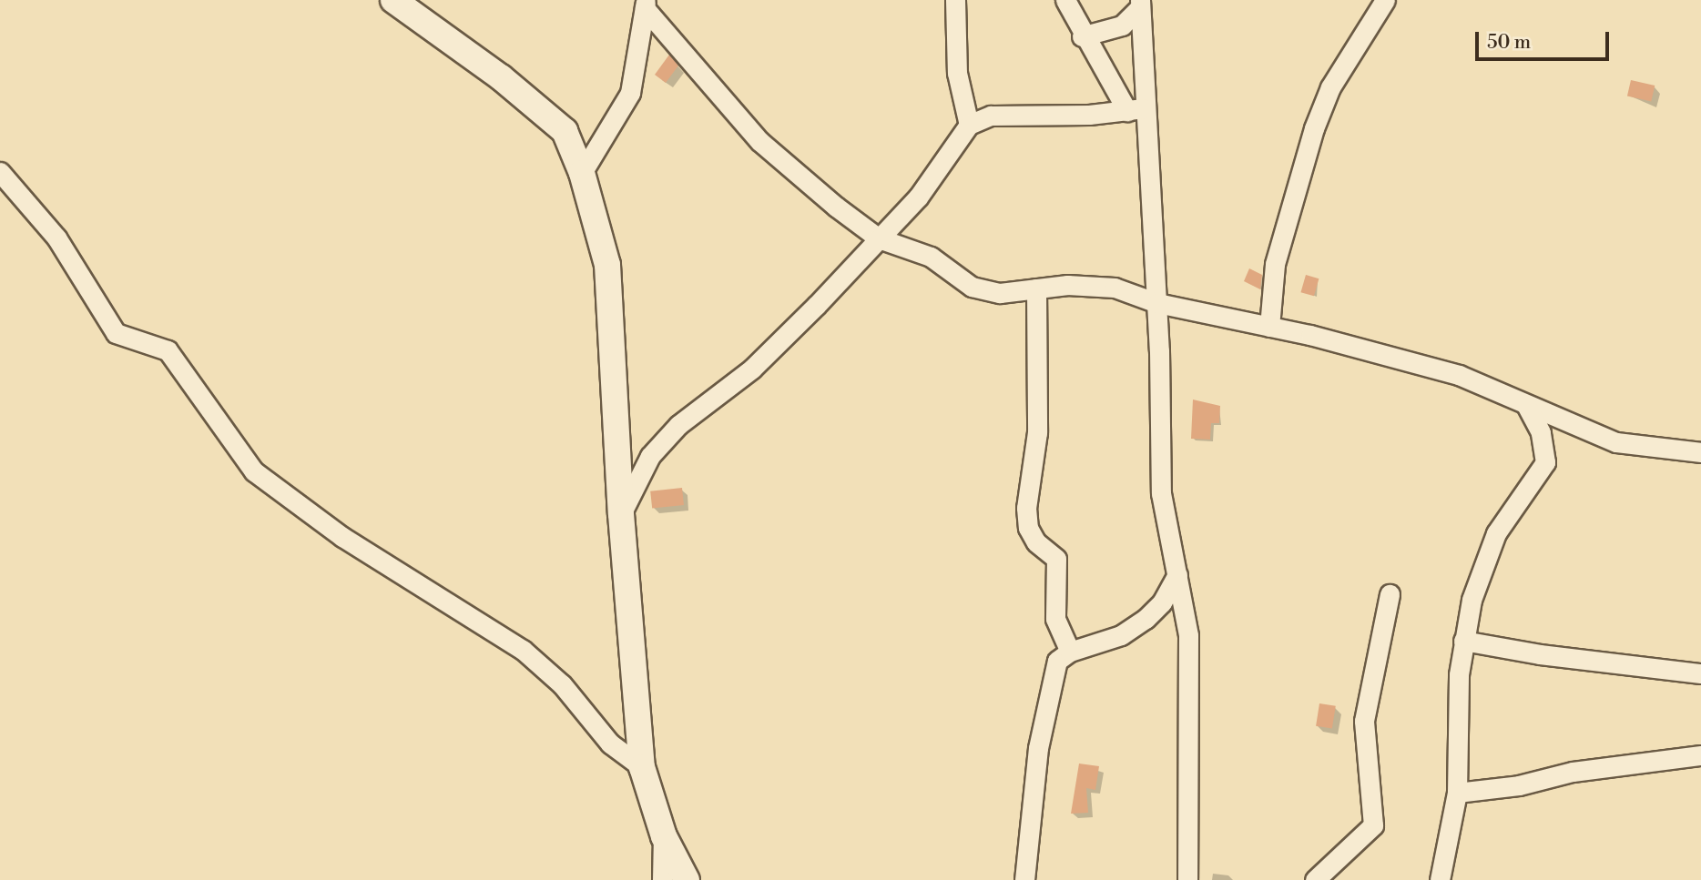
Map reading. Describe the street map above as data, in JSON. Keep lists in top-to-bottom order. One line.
{"scale_bar":"50 m"}
